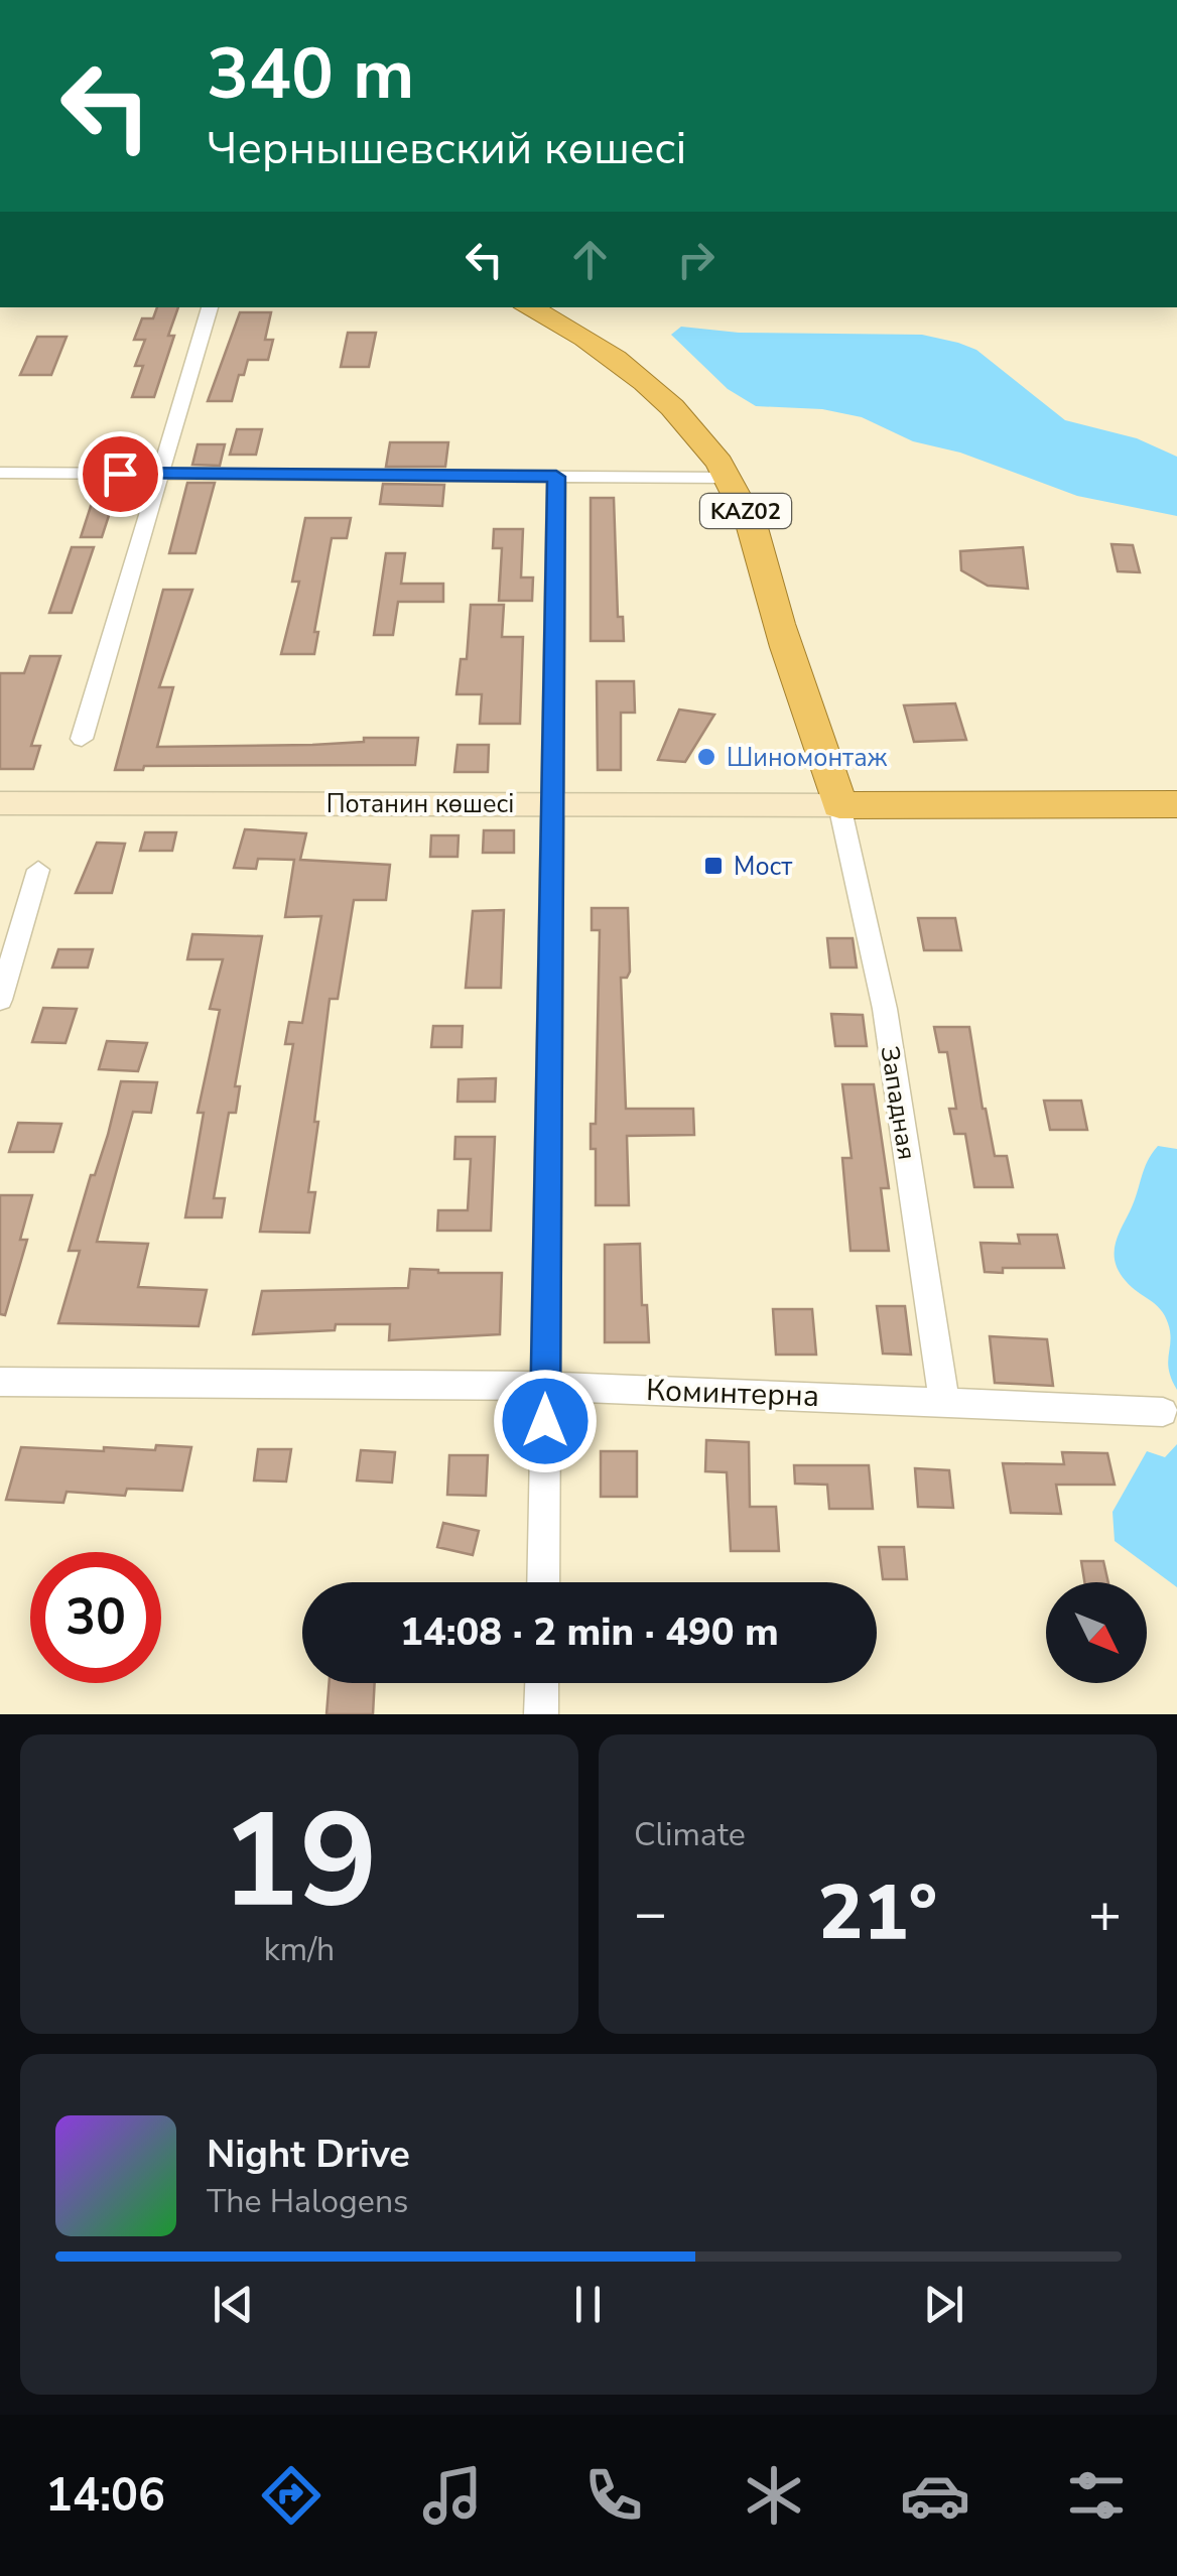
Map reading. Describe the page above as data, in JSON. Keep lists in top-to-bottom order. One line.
{"streets":{"highway":["KAZ02"],"main road":["Потанин көшесі"],"street":["Западная","Коминтерна"]},"crossings":[["KAZ02","Потанин көшесі"],["KAZ02","Западная"],["Потанин көшесі","Западная"],["Западная","Коминтерна"]],"places":{"other":["Шиномонтаж"],"transit":["Мост"]},"north":"bottom right","page":{"turn":["340 m","Чернышевский көшесі"],"limit":"30","trip":"14:08 · 2 min · 490 m","tile":[["19","km/h"],"Climate"],"heat":["−","21°","+"],"song":["Night Drive","The Halogens"],"tabs":"14:06"}}
